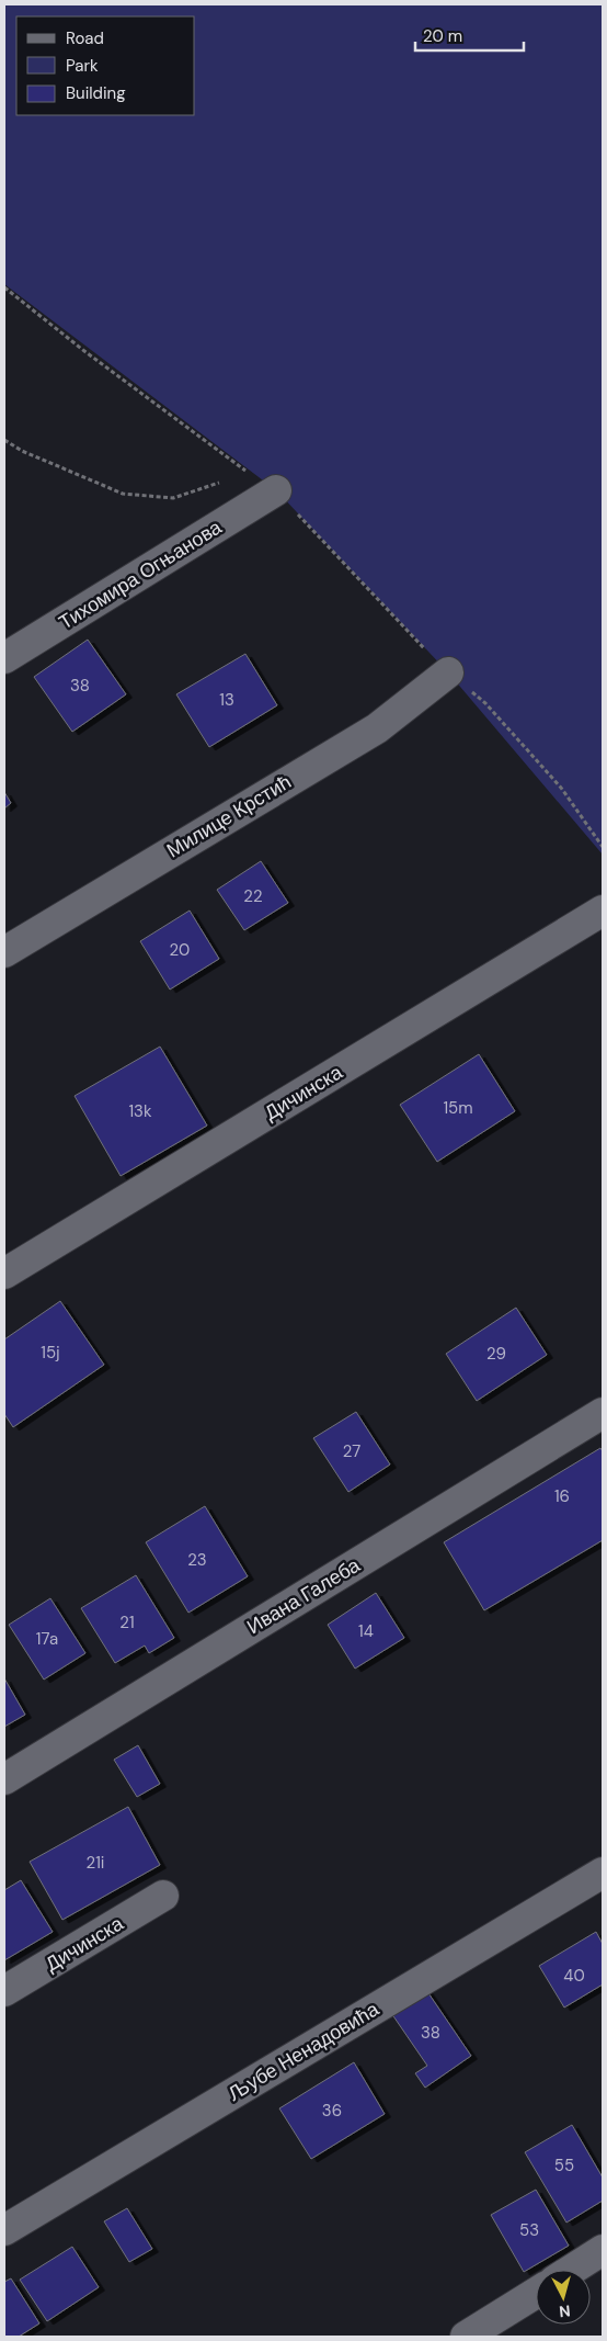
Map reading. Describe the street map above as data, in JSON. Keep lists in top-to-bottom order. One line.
{"streets":{"street":["Тихомира Огњанова","Милице Крстић","Дичинска","Ивана Галеба","Љубе Ненадовића"]},"house_numbers":["38","13","22","20","15m","13k","15j","29","27","16","23","21","14","17a","21i","40","38","36","55","53"],"legend":["Road","Park","Building"],"scale_bar":"20 m","north":"bottom"}
